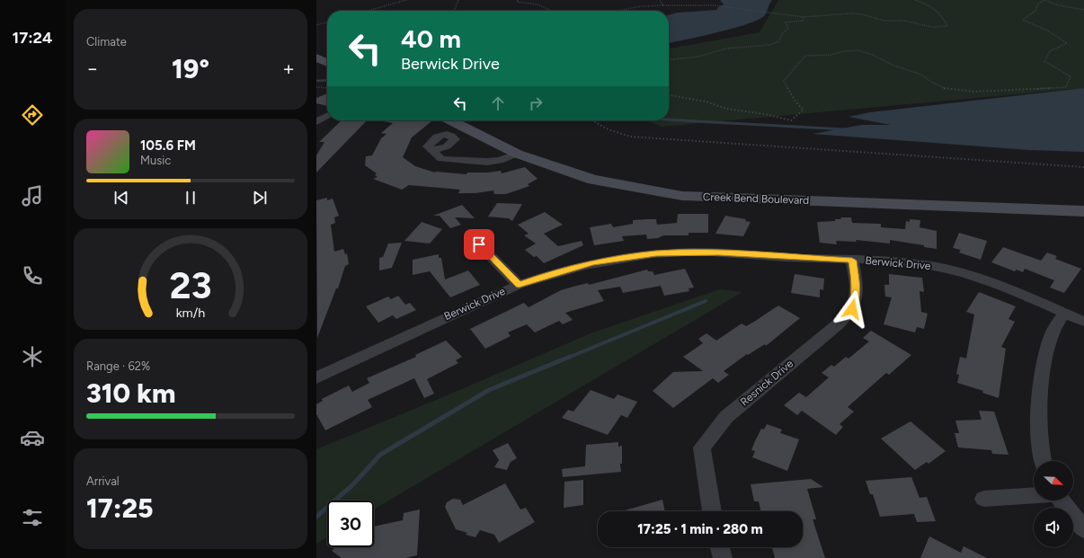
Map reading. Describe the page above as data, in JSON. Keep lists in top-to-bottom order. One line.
{"streets":{"street":["Creek Bend Boulevard","Berwick Drive","Resnick Drive"]},"crossings":[["Berwick Drive","Resnick Drive"]],"north":"bottom right","page":{"tabs":"17:24","tile":["Climate",["Range · 62%","310 km"],["Arrival","17:25"]],"turn":["40 m","Berwick Drive"],"heat":["−","19°","+"],"song":["105.6 FM","Music"],"limit":"30","trip":"17:25 · 1 min · 280 m","gauge":["23","km/h"]}}
